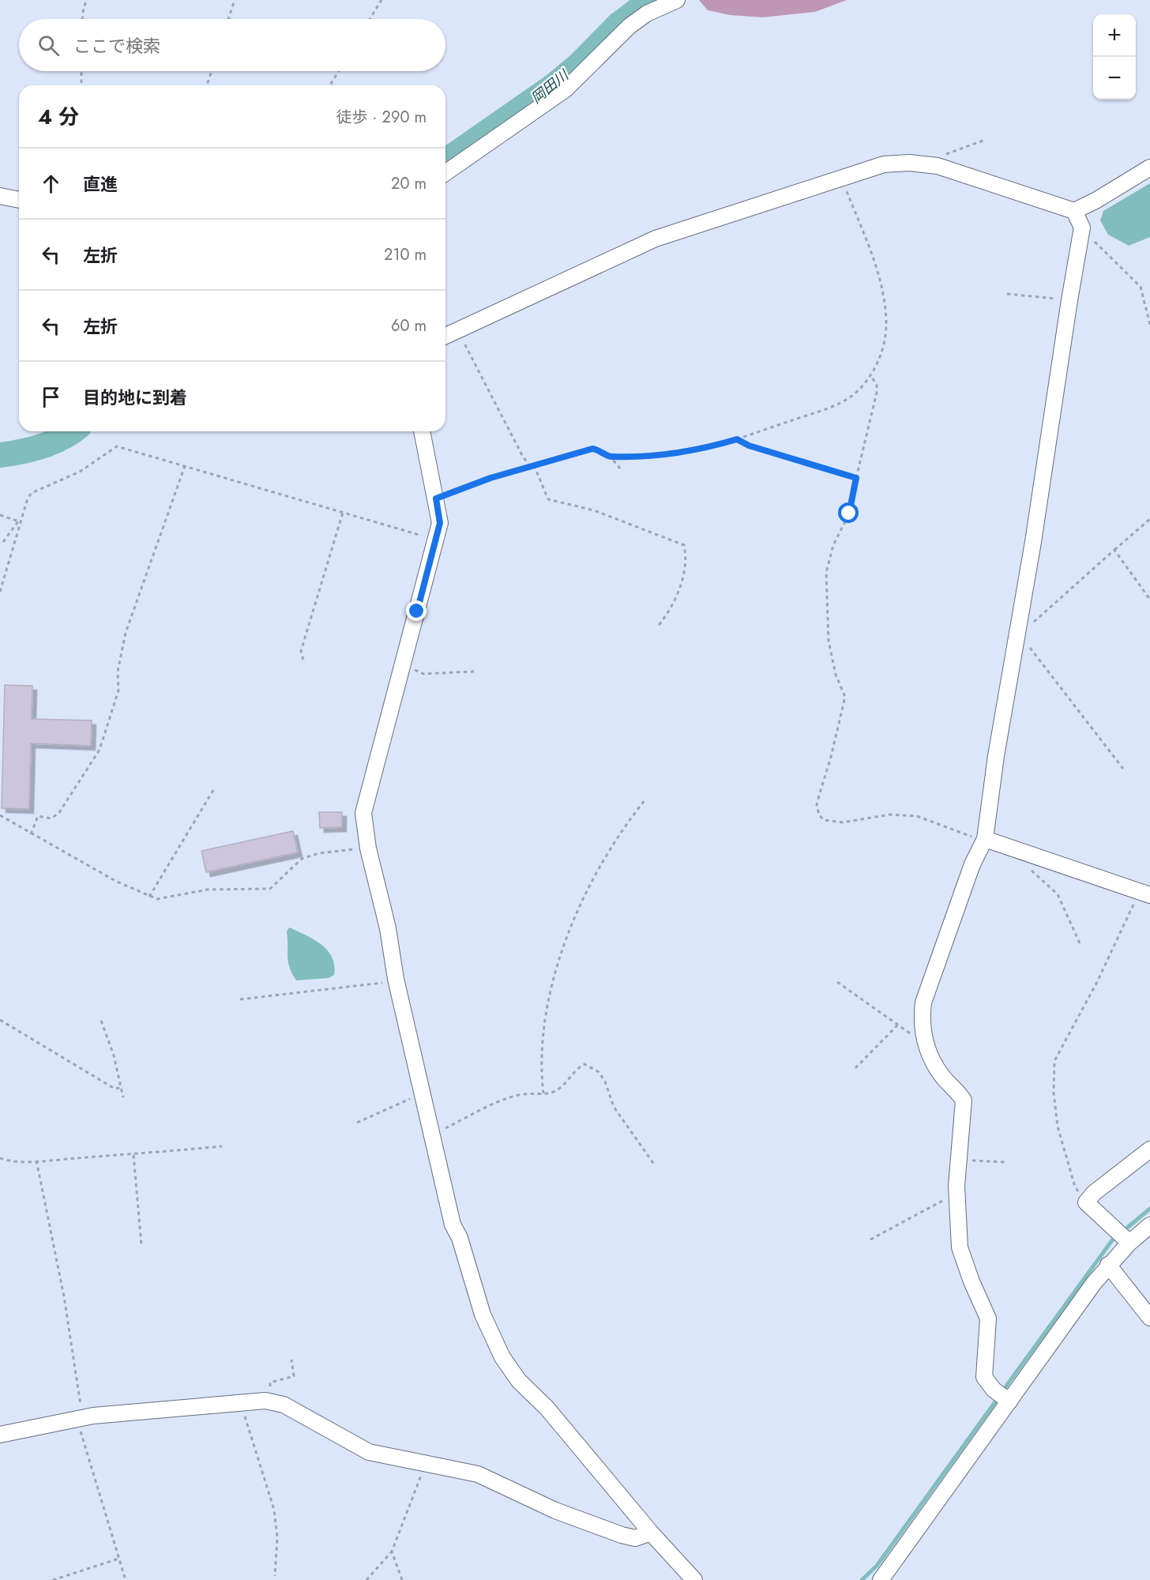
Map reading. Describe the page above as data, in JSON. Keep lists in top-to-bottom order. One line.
{"water":["岡田川"],"page":{"map_buttons":["+","−"],"search":"ここで検索","heading":["4 分","徒歩 · 290 m"],"list":[["直進","20 m"],["左折","210 m"],["左折","60 m"],"目的地に到着"]}}
